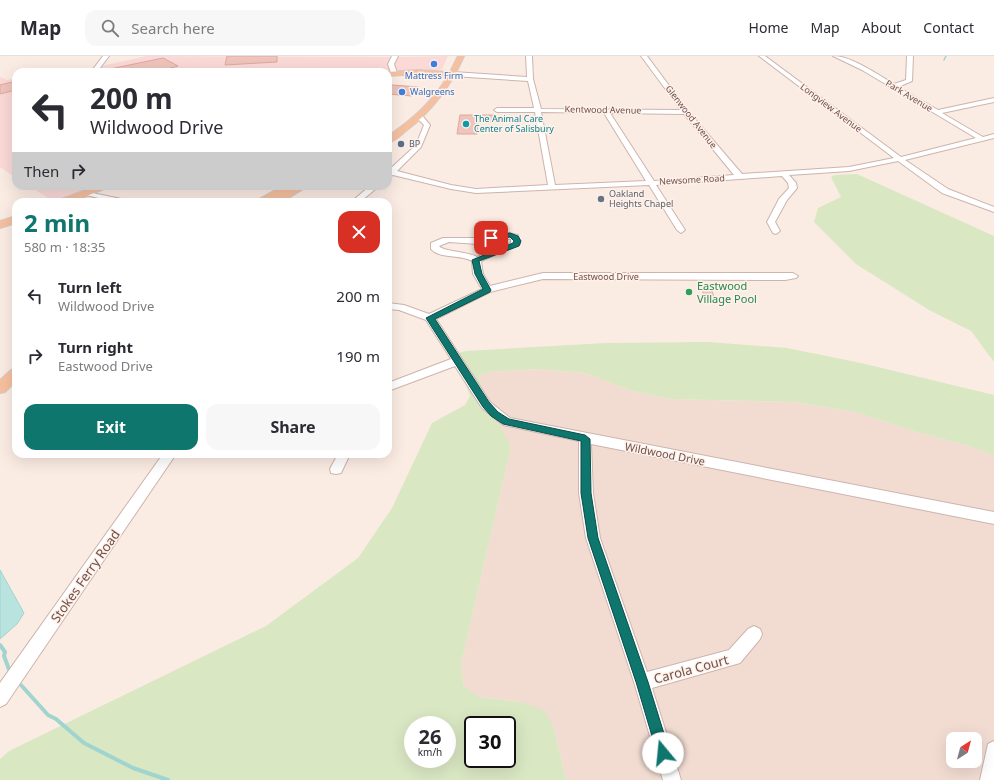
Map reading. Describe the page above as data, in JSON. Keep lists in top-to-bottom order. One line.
{"streets":{"street":["Park Avenue","Longview Avenue","Kentwood Avenue","Glenwood Avenue","Newsome Road","Eastwood Drive","Wildwood Drive","Stokes Ferry Road","Carola Court"]},"crossings":[["Park Avenue","Newsome Road"],["Longview Avenue","Newsome Road"],["Kentwood Avenue","Glenwood Avenue"],["Glenwood Avenue","Newsome Road"],["Eastwood Drive","Wildwood Drive"]],"places":["Mattress Firm","Walgreens","The Animal Care Center of Salisbury","BP","Oakland Heights Chapel","Eastwood Village Pool"],"north":"top right","page":{"header":"Map","search":"Search here","nav":["Home","Map","About","Contact"],"turn":["200 m","Wildwood Drive"],"then":"Then","heading":["2 min","580 m · 18:35"],"list":[{"name":"Turn left","note":"Wildwood Drive","value":"200 m"},{"name":"Turn right","note":"Eastwood Drive","value":"190 m"}],"buttons":["Exit","Share"],"speed":"26 km/h","limit":"30"}}
